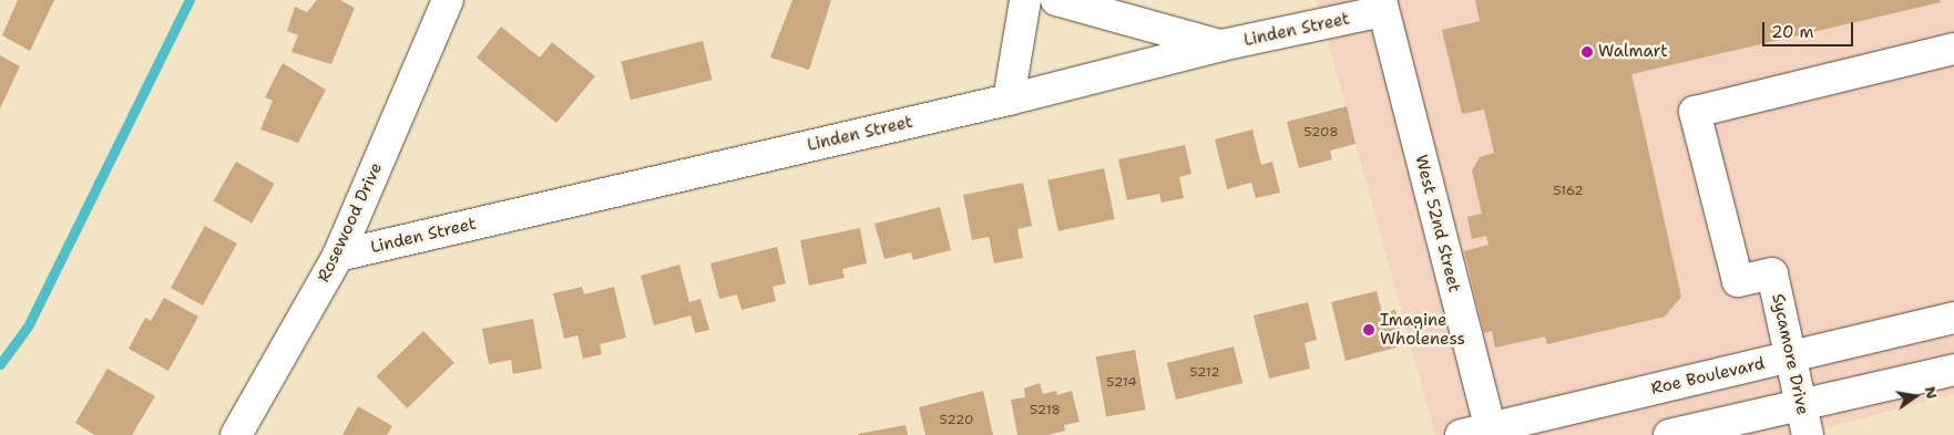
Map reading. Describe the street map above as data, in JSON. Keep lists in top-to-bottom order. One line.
{"streets":{"street":["Linden Street","Rosewood Drive","West 52nd Street","Sycamore Drive","Roe Boulevard"]},"crossings":[["Linden Street","Rosewood Drive"],["Linden Street","West 52nd Street"],["West 52nd Street","Roe Boulevard"],["Sycamore Drive","Roe Boulevard"]],"places":["Walmart","Imagine Wholeness"],"house_numbers":["5208","5162","5212","5214","5218","5220"],"scale_bar":"20 m","north":"right"}
